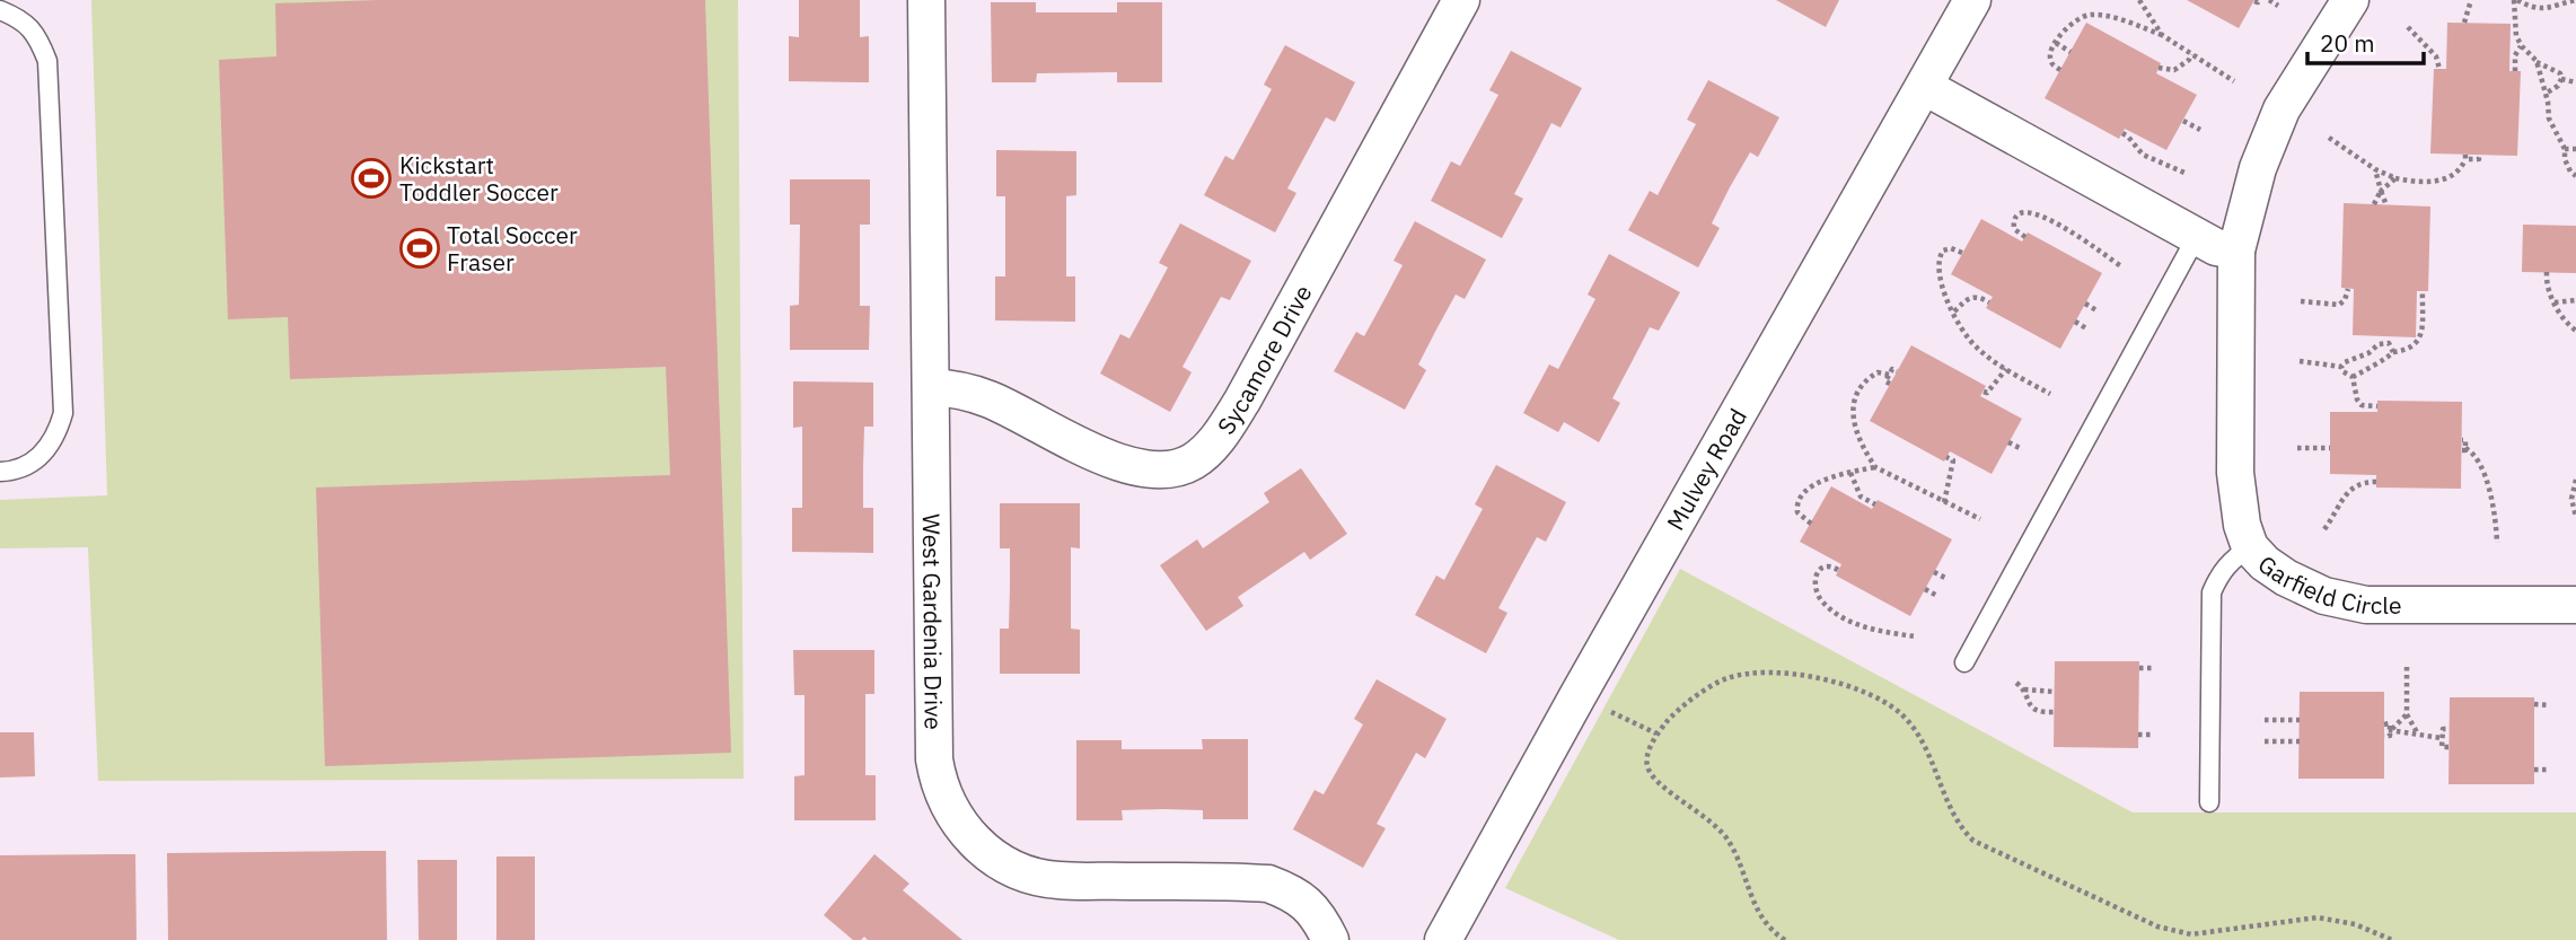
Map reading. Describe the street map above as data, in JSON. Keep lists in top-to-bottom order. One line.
{"streets":{"street":["Sycamore Drive","Mulvey Road","Garfield Circle","West Gardenia Drive"]},"crossings":[["Sycamore Drive","West Gardenia Drive"]],"places":{"sports":["Kickstart Toddler Soccer","Total Soccer Fraser"]},"scale_bar":"20 m"}
